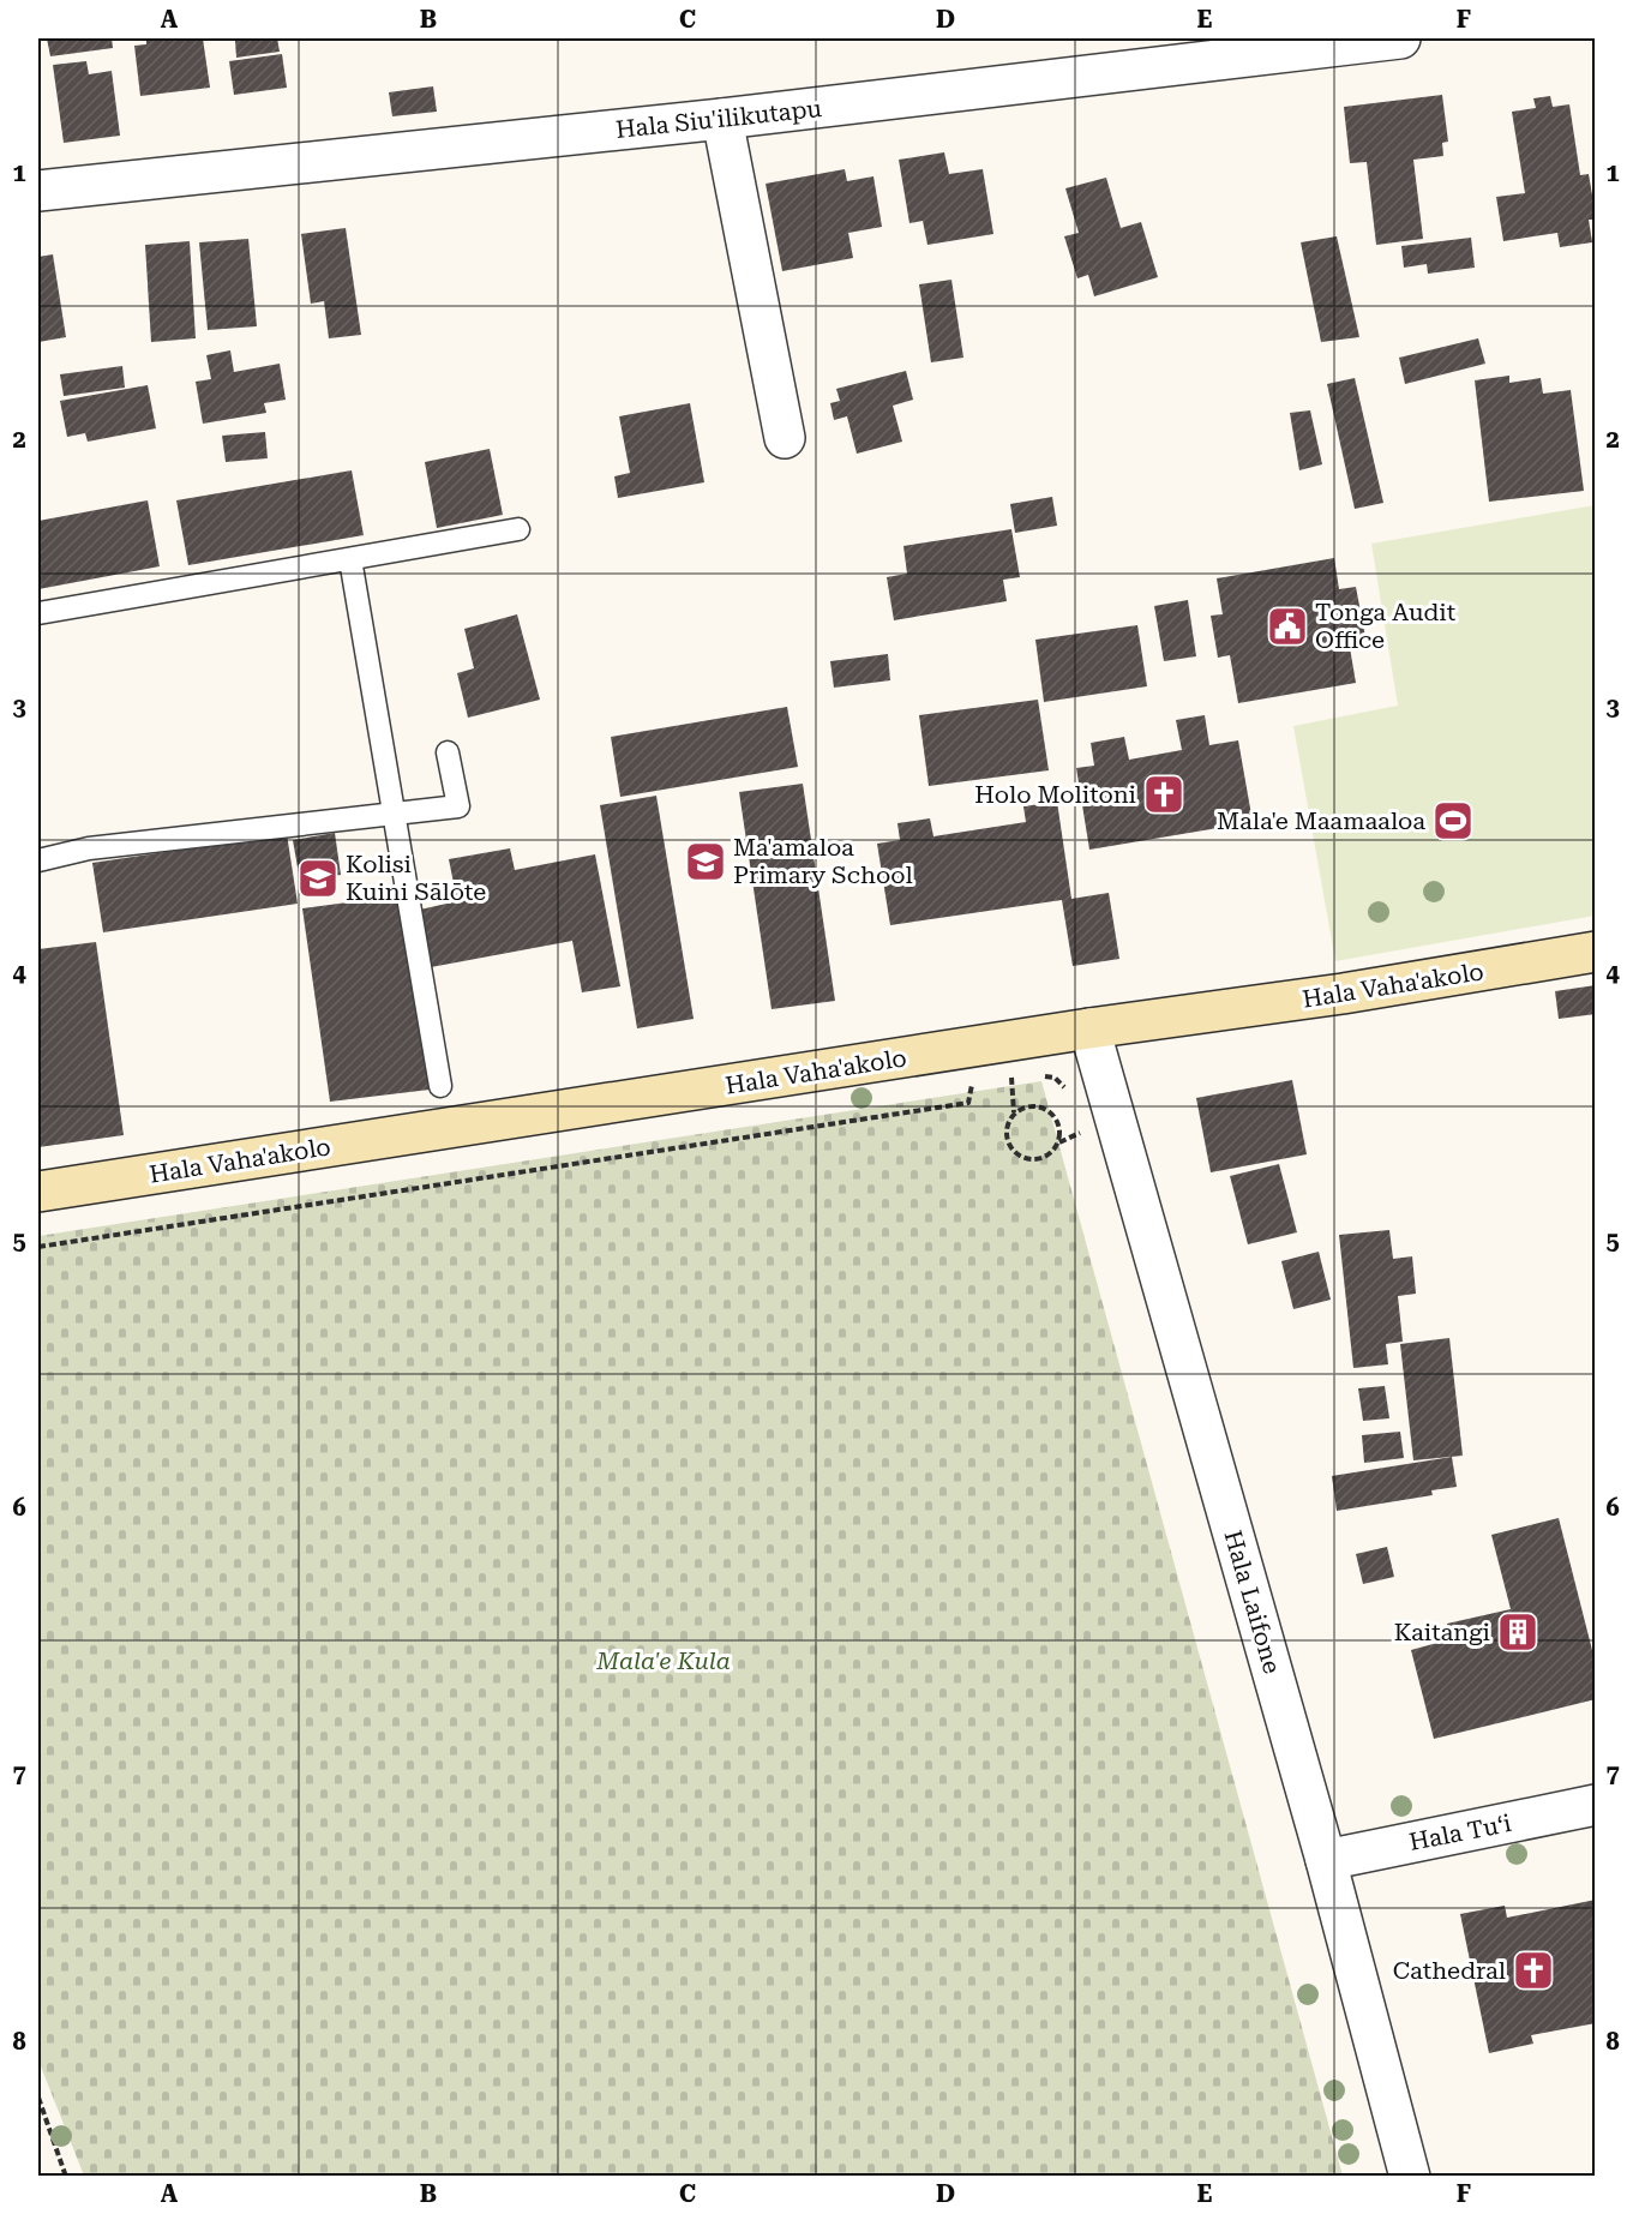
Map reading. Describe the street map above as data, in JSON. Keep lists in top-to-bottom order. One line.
{"streets":{"main road":["Hala Vaha'akolo"],"street":["Hala Siu'ilikutapu","Hala Laifone","Hala Tuʻi"]},"crossings":[["Hala Vaha'akolo","Hala Laifone"],["Hala Laifone","Hala Tuʻi"]],"parks":["Mala'e Kula"],"places":{"public building":["Tonga Audit Office"],"church":["Holo Molitoni","Cathedral"],"sports":["Mala'e Maamaaloa"],"school or university":["Ma'amaloa Primary School","Kolisi Kuini Sālōte"],"building":["Kaitangi"]},"grid":{"columns":["A","B","C","D","E","F"],"rows":["1","2","3","4","5","6","7","8"]}}
